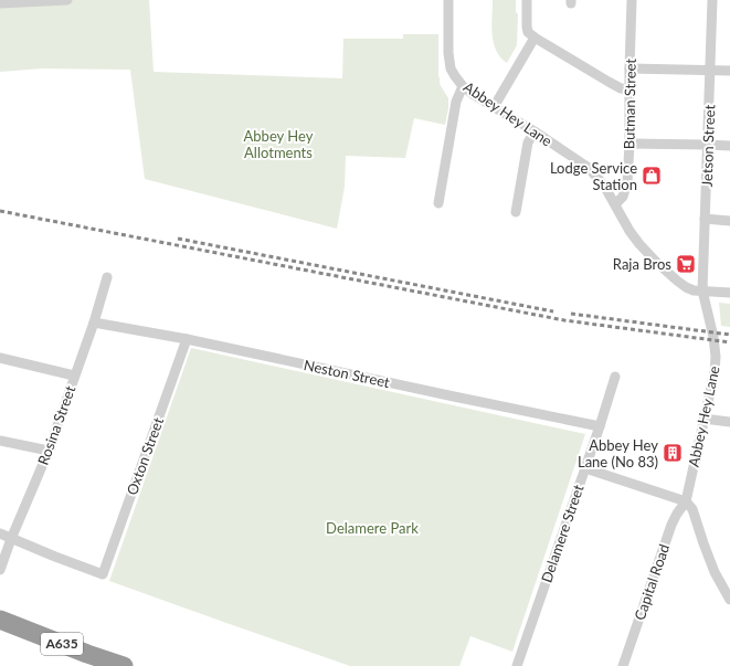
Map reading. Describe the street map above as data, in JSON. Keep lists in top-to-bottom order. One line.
{"streets":{"highway":["A635"],"street":["Butman Street","Abbey Hey Lane","Jetson Street","Neston Street","Rosina Street","Oxton Street","Delamere Street","Capital Road"]},"crossings":[["Butman Street","Abbey Hey Lane"],["Abbey Hey Lane","Jetson Street"],["Abbey Hey Lane","Capital Road"],["Neston Street","Rosina Street"],["Neston Street","Oxton Street"],["Neston Street","Delamere Street"],["Rosina Street","Oxton Street"]],"parks":["Abbey Hey Allotments","Delamere Park"],"places":{"shop":["Lodge Service Station"],"supermarket":["Raja Bros"],"building":["Abbey Hey Lane (No 83)"]}}
